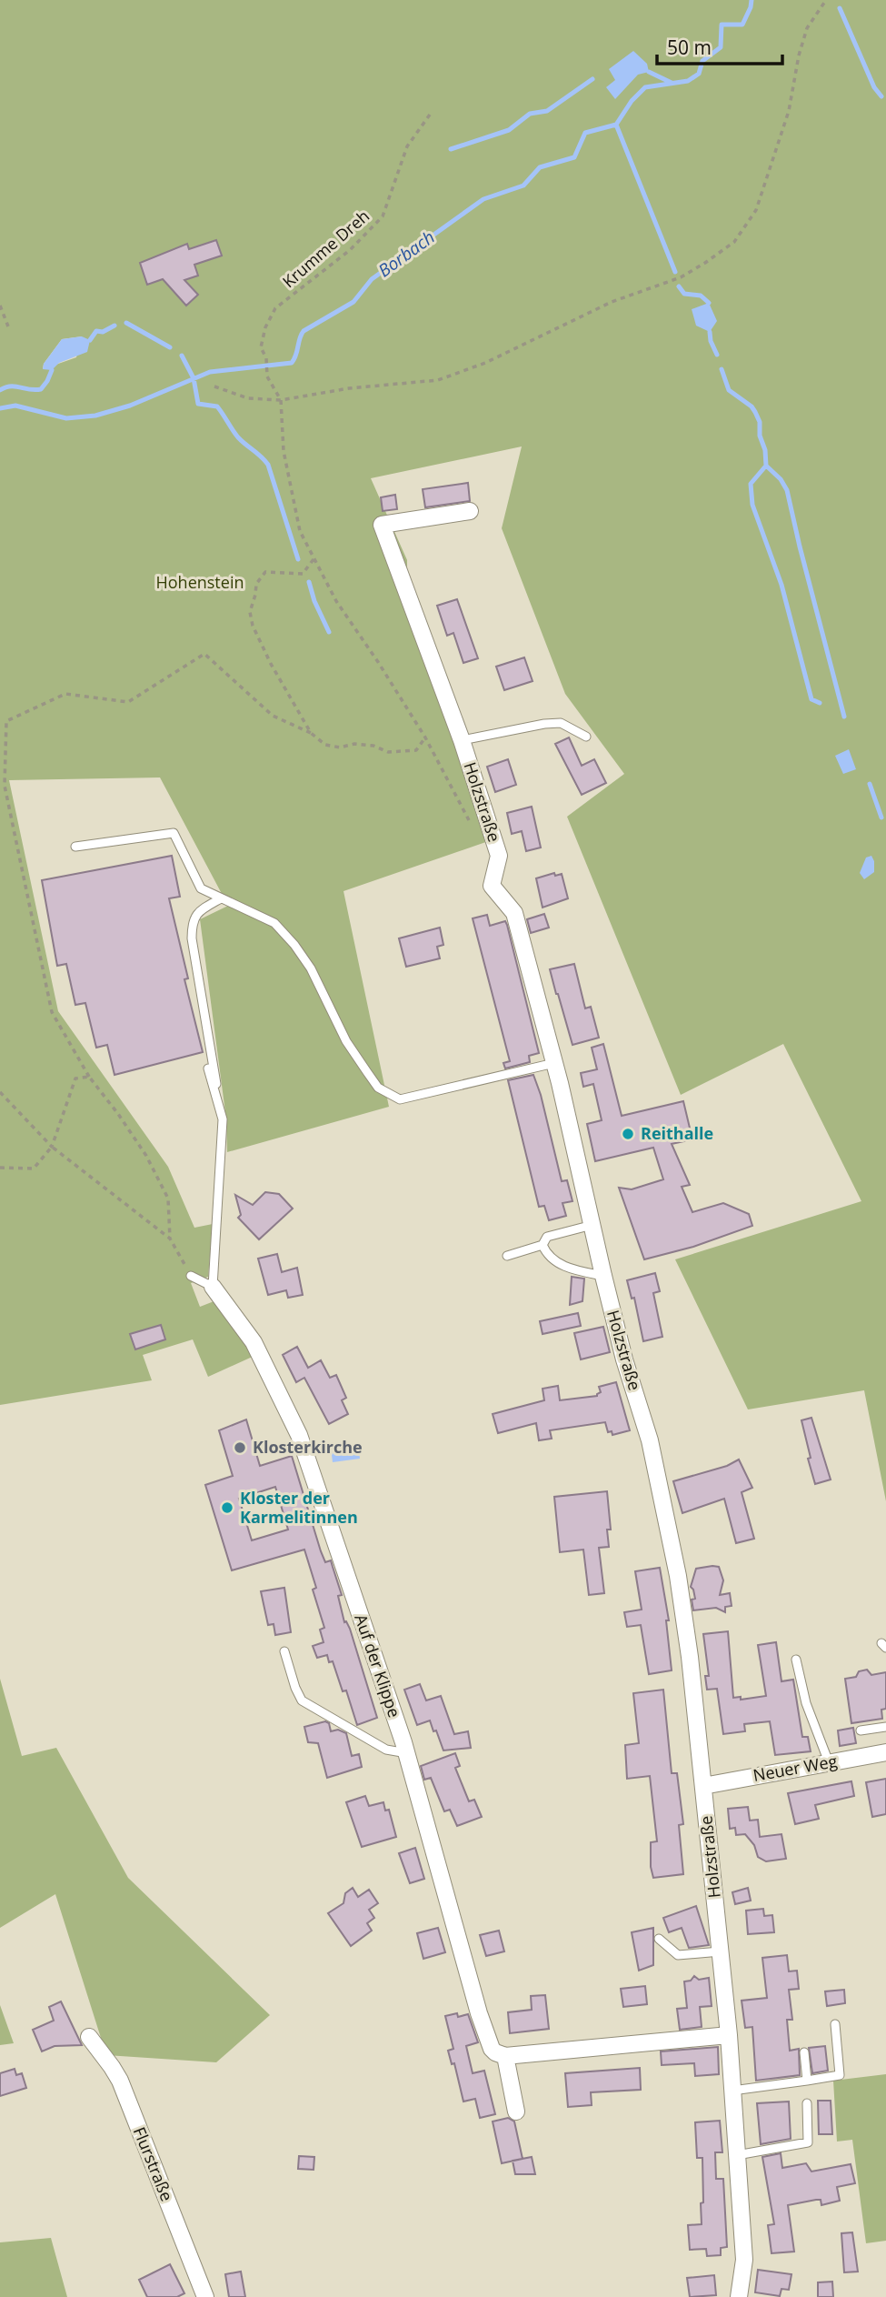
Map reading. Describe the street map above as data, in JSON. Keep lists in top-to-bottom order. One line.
{"streets":{"street":["Holzstraße","Auf der Klippe","Neuer Weg","Flurstraße"],"path":["Krumme Dreh"]},"crossings":[["Holzstraße","Neuer Weg"]],"water":["Borbach"],"parks":["Hohenstein"],"places":["Reithalle","Klosterkirche","Kloster der Karmelitinnen"],"scale_bar":"50 m"}
